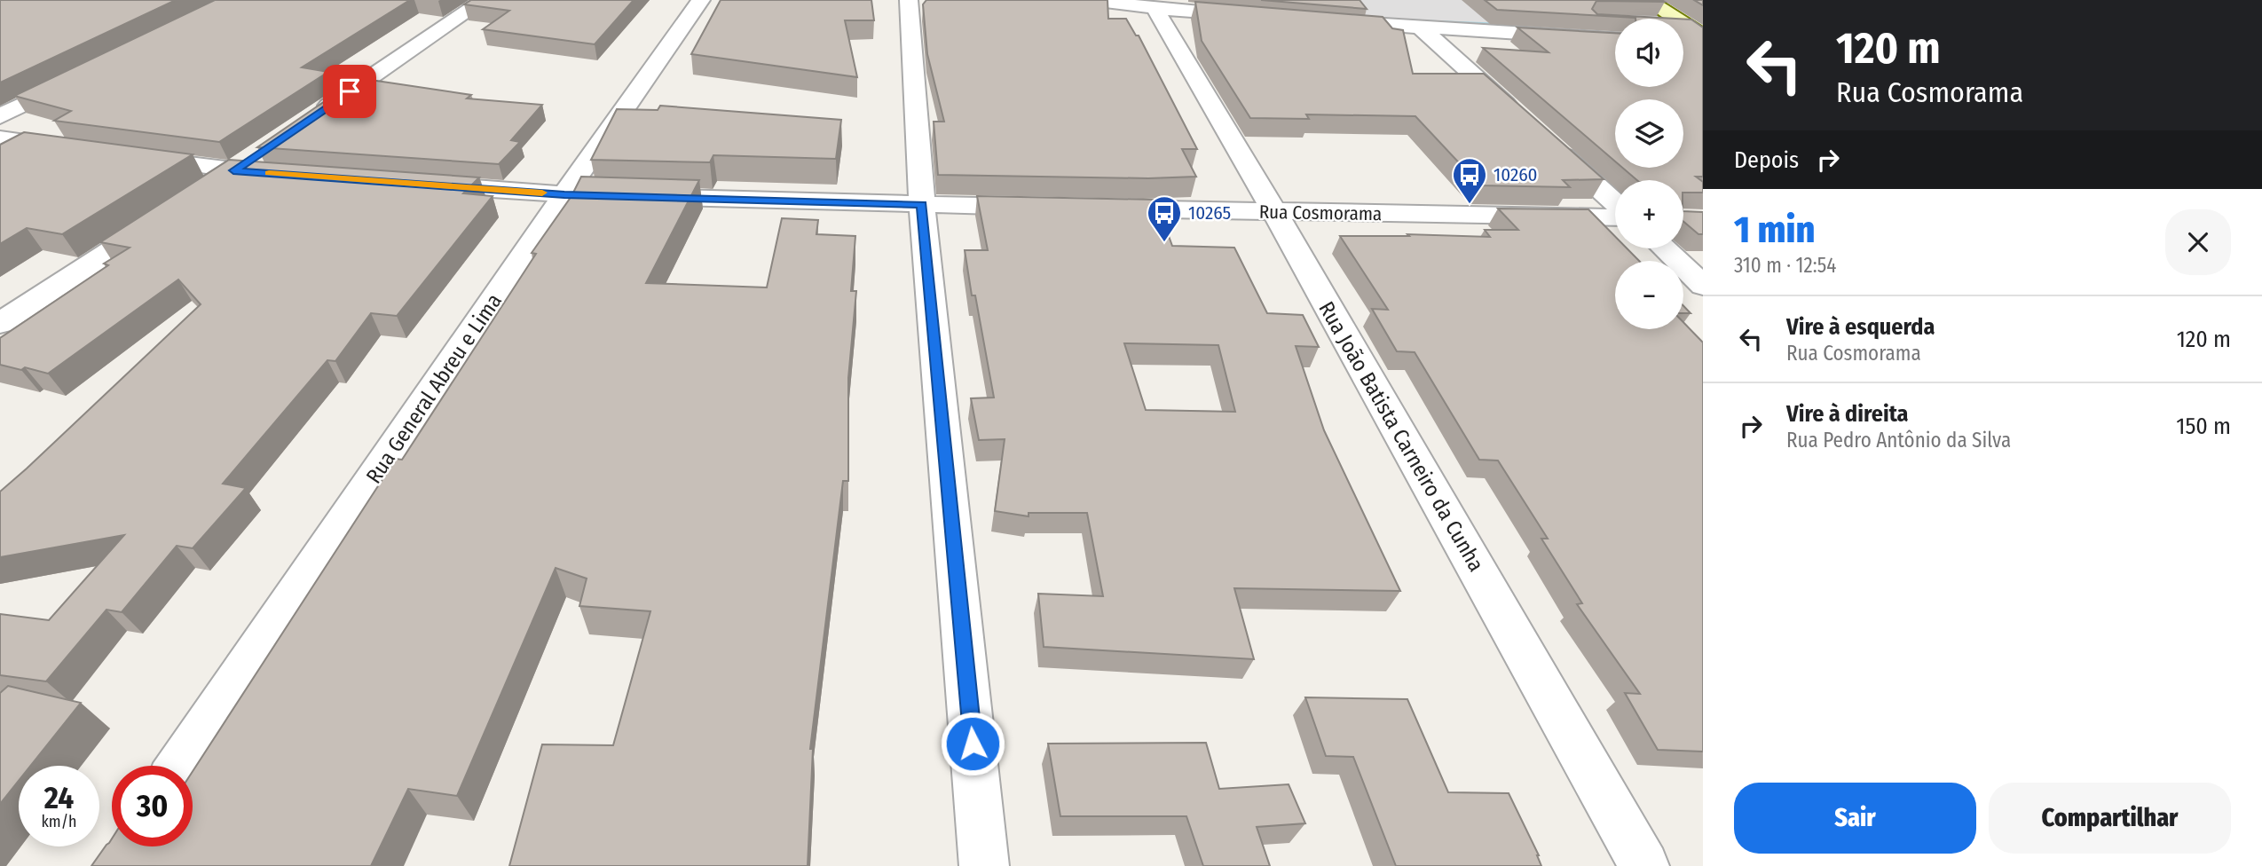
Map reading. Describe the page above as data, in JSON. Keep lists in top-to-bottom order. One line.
{"streets":{"street":["Rua Cosmorama","Rua General Abreu e Lima","Rua João Batista Carneiro da Cunha"]},"crossings":[["Rua Cosmorama","Rua João Batista Carneiro da Cunha"]],"places":{"bus stop":["10260","10265"]},"page":{"turn":["120 m","Rua Cosmorama"],"map_buttons":["+","−"],"then":"Depois","heading":["1 min","310 m · 12:54"],"list":[{"name":"Vire à esquerda","note":"Rua Cosmorama","value":"120 m"},{"name":"Vire à direita","note":"Rua Pedro Antônio da Silva","value":"150 m"}],"speed":"24 km/h","limit":"30","buttons":["Sair","Compartilhar"]}}
